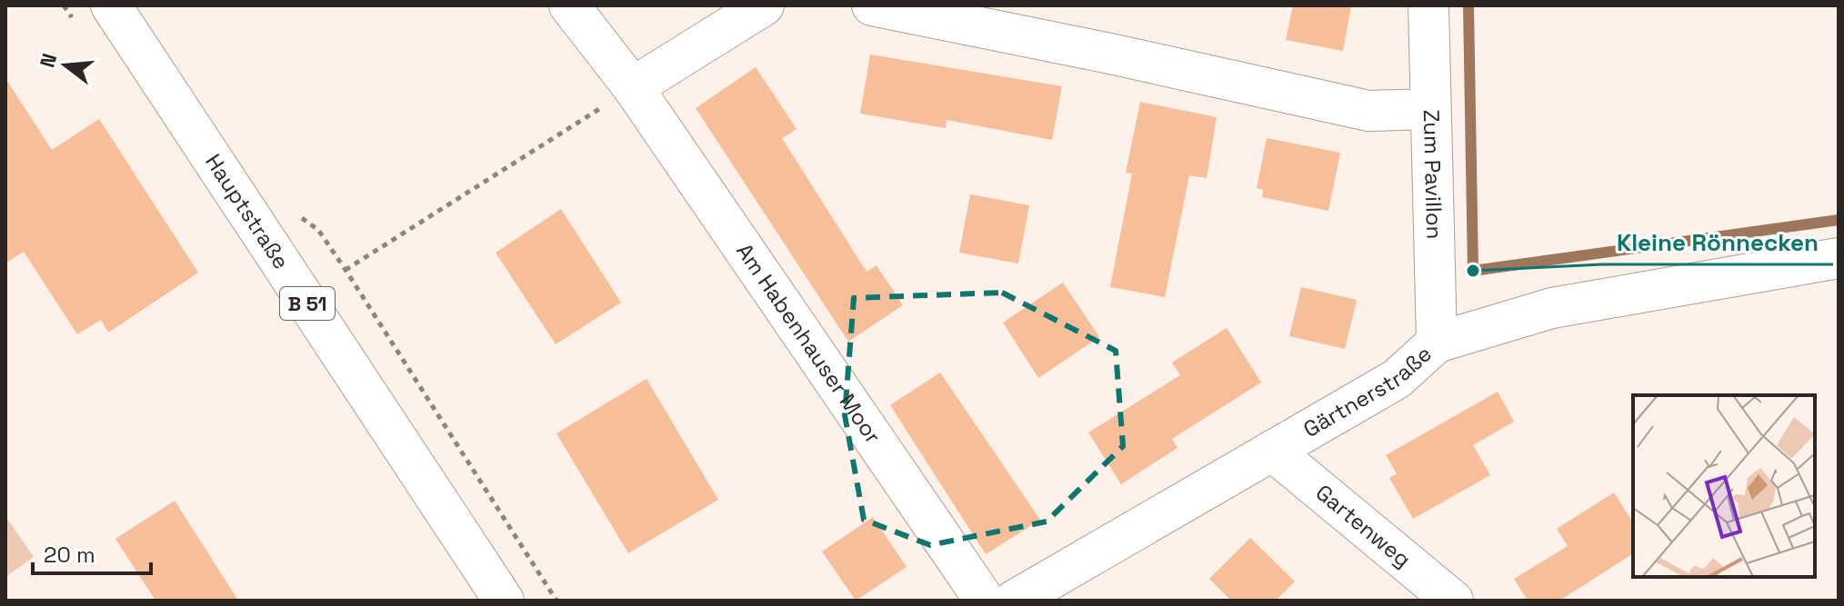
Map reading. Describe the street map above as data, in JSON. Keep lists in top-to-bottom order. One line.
{"streets":{"street":["Zum Pavillon","Hauptstraße","B 51","Am Habenhauser Moor","Gärtnerstraße","Gartenweg"]},"crossings":[["Zum Pavillon","Gärtnerstraße"],["Gärtnerstraße","Gartenweg"]],"places":["Kleine Rönnecken"],"scale_bar":"20 m","north":"left"}
